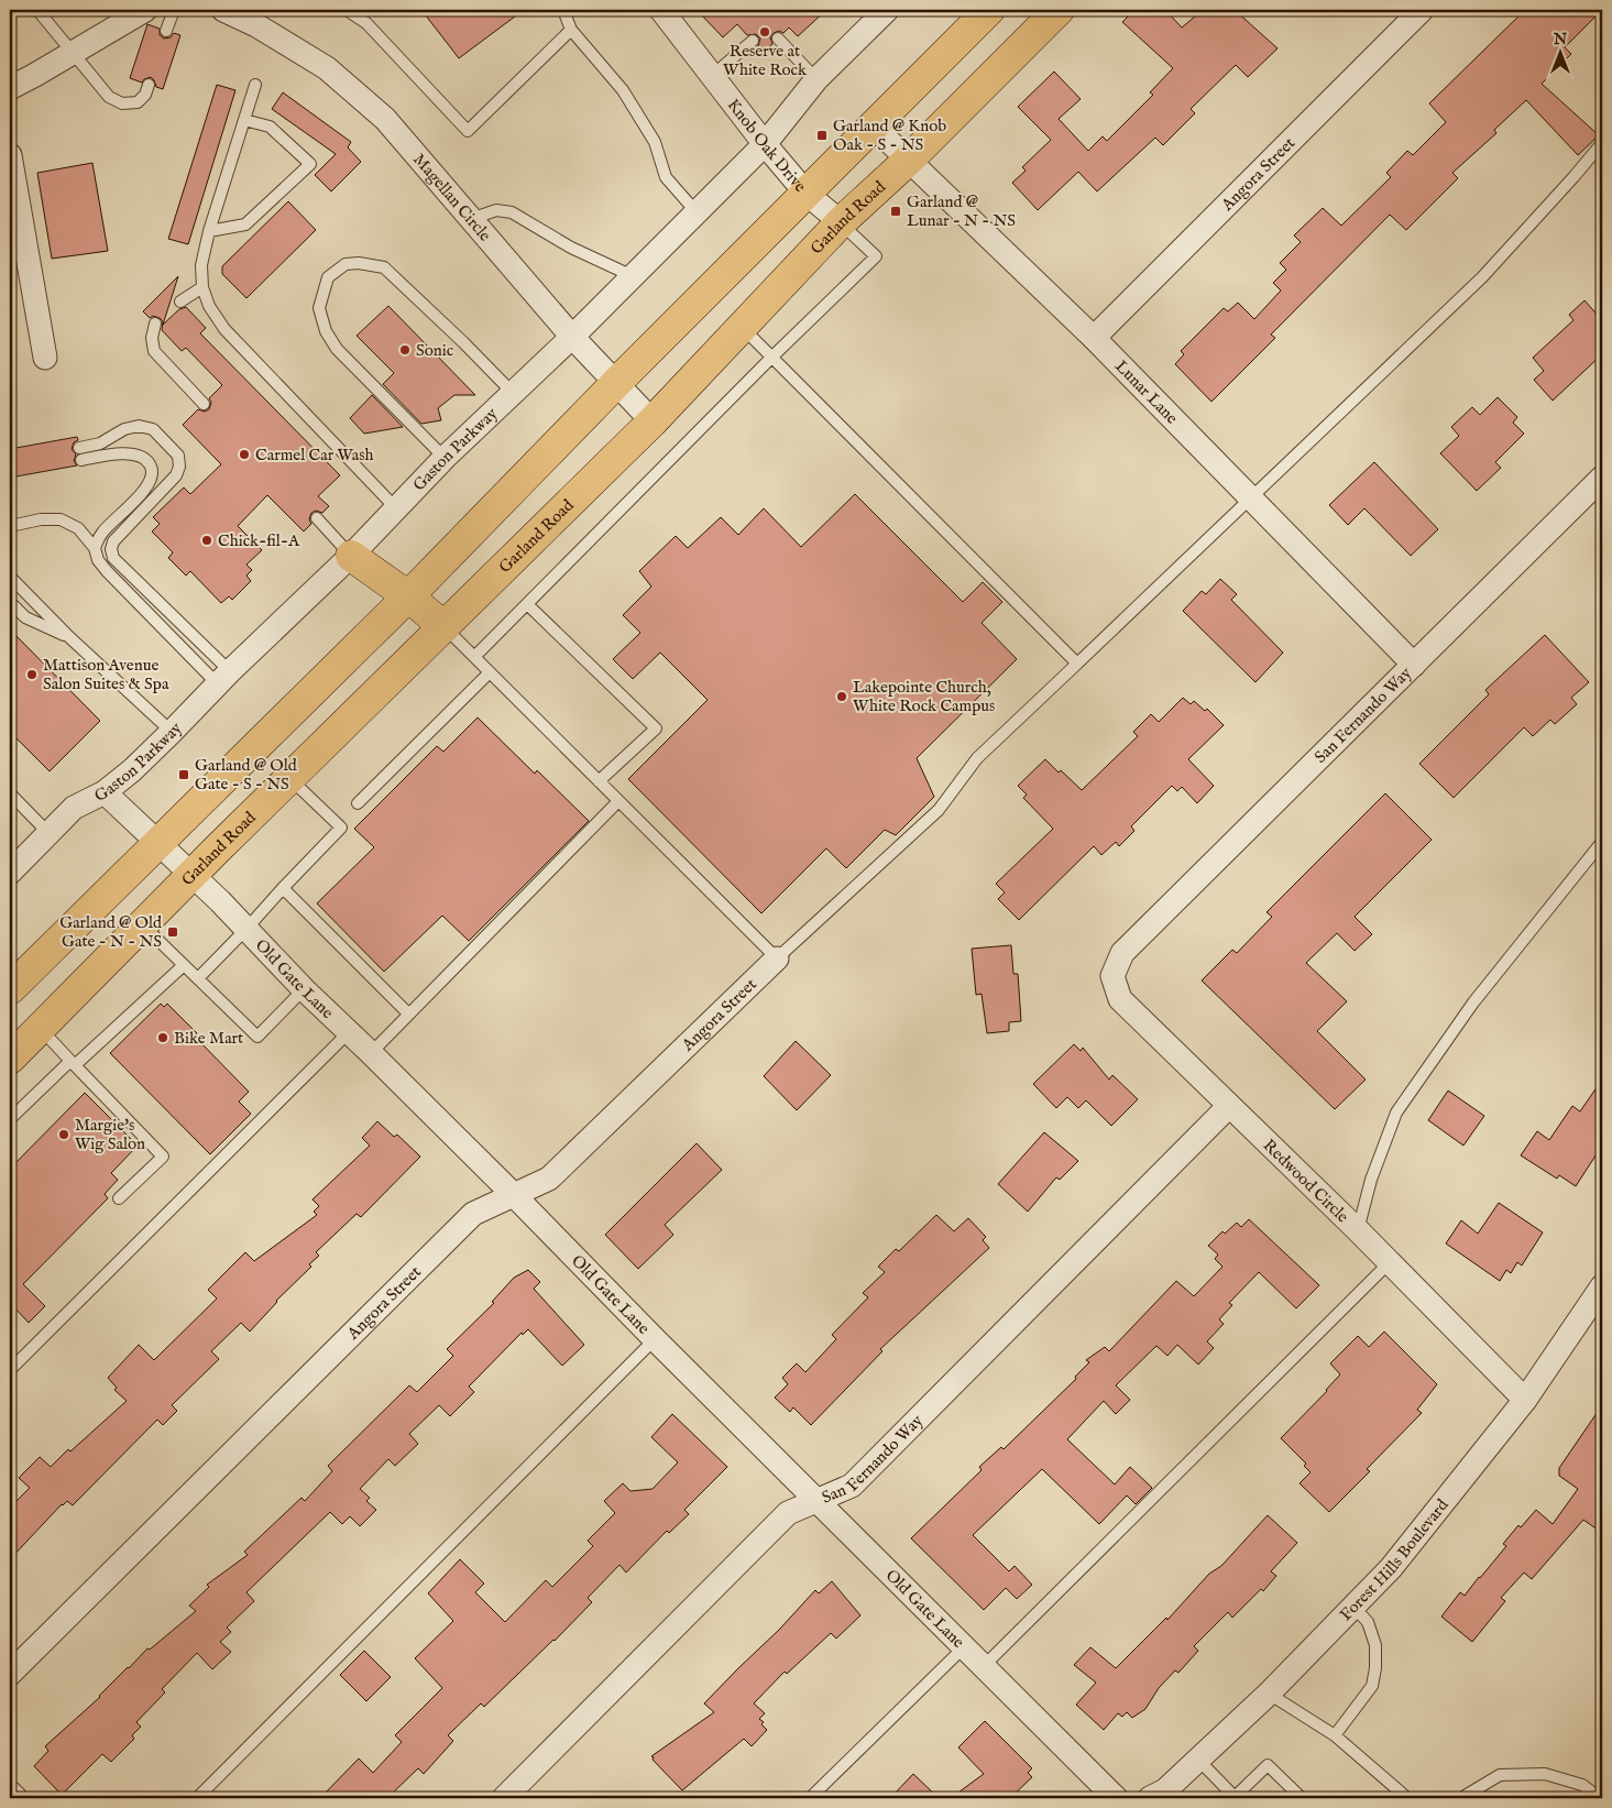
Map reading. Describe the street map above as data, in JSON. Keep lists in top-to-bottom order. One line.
{"streets":{"main road":["Garland Road"],"street":["Knob Oak Drive","Angora Street","Magellan Circle","Lunar Lane","Gaston Parkway","San Fernando Way","Old Gate Lane","Redwood Circle","Forest Hills Boulevard"]},"crossings":[["Knob Oak Drive","Garland Road"],["Knob Oak Drive","Gaston Parkway"],["Angora Street","Lunar Lane"],["Angora Street","Old Gate Lane"],["Magellan Circle","Garland Road"],["Magellan Circle","Gaston Parkway"],["Garland Road","Lunar Lane"],["Garland Road","Old Gate Lane"],["Lunar Lane","San Fernando Way"],["Gaston Parkway","Old Gate Lane"],["San Fernando Way","Old Gate Lane"],["San Fernando Way","Redwood Circle"],["Redwood Circle","Forest Hills Boulevard"]],"places":{"other":["Reserve at White Rock","Sonic","Carmel Car Wash","Chick-fil-A","Mattison Avenue Salon Suites & Spa","Lakepointe Church, White Rock Campus","Bike Mart","Margie's Wig Salon"],"transit":["Garland @ Knob Oak - S - NS","Garland @ Lunar - N - NS","Garland @ Old Gate - S - NS","Garland @ Old Gate - N - NS"]},"north":"top"}
